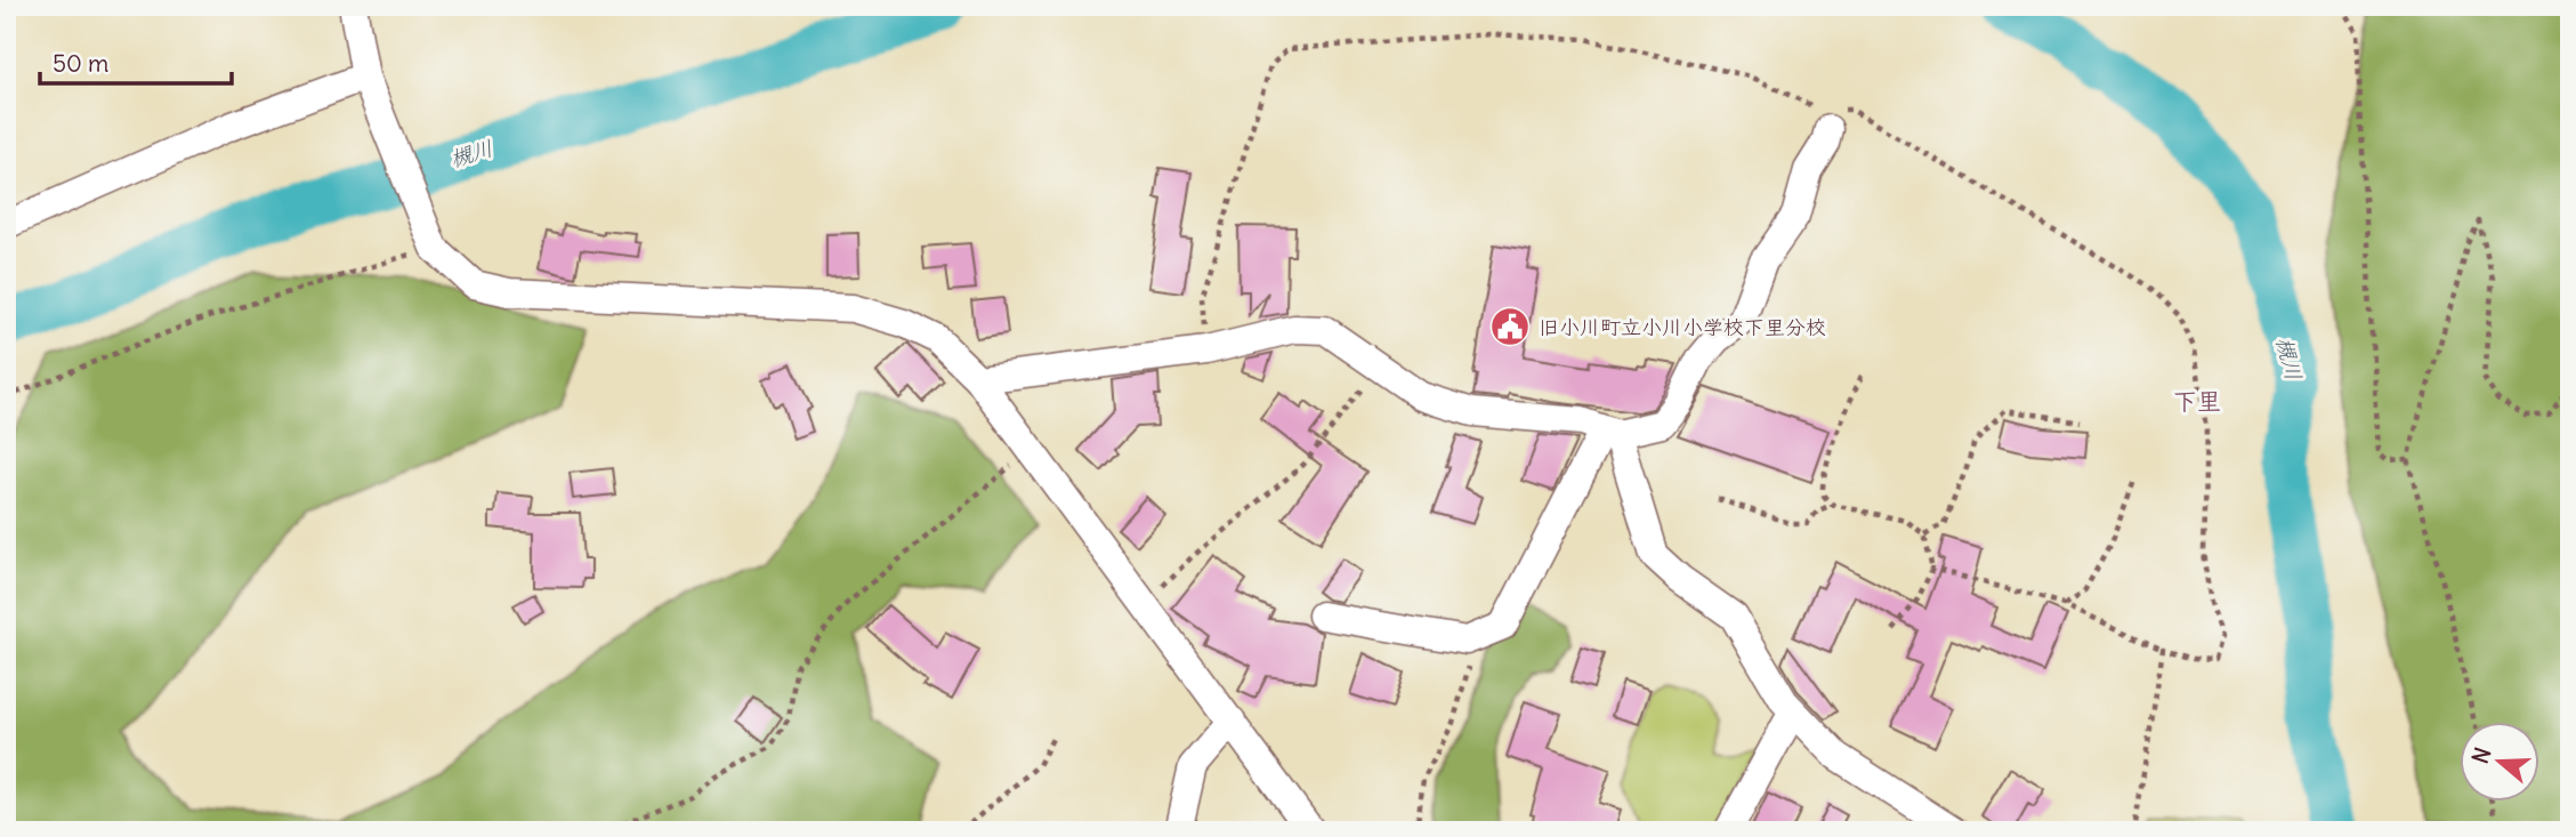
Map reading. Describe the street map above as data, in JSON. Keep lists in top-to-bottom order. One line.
{"districts":["下里"],"water":["槻川"],"places":{"public building":["旧小川町立小川小学校下里分校"]},"scale_bar":"50 m","north":"left"}
